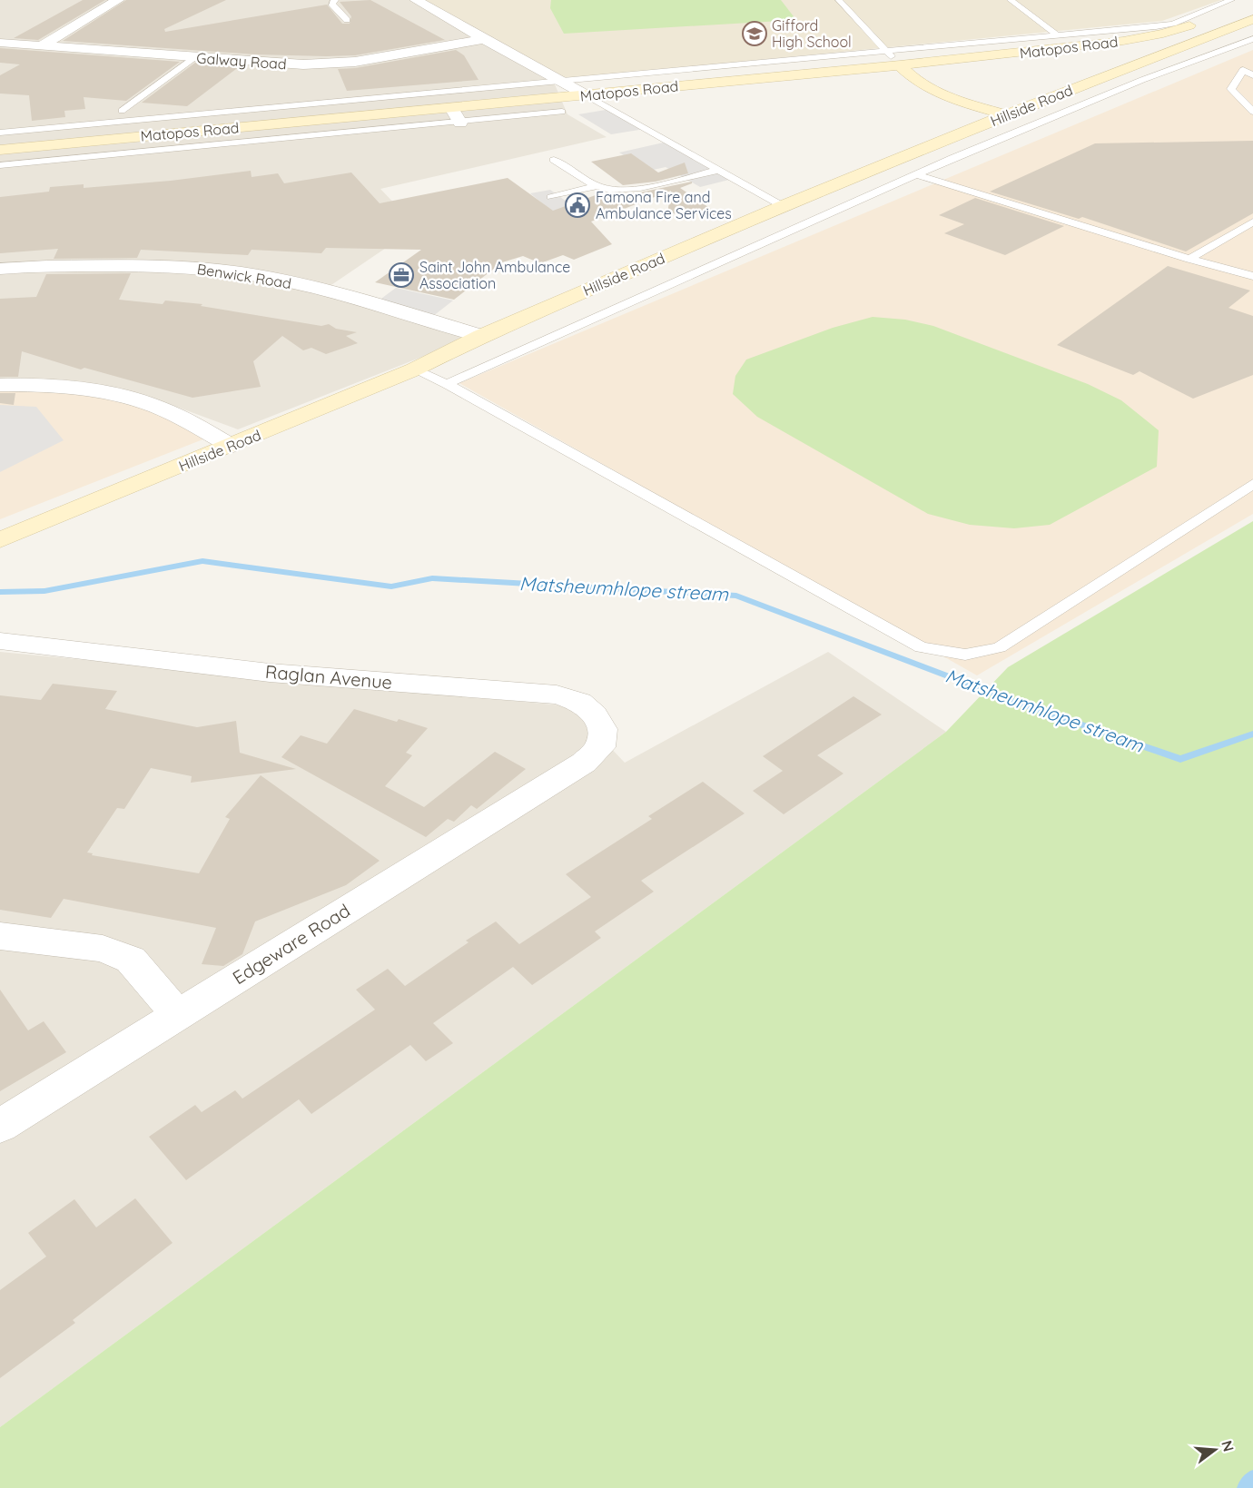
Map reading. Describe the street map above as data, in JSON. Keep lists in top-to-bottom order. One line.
{"streets":{"street":["Matopos Road","Galway Road","Hillside Road","Benwick Road","Raglan Avenue","Edgeware Road"]},"crossings":[["Matopos Road","Hillside Road"],["Hillside Road","Benwick Road"],["Raglan Avenue","Edgeware Road"]],"water":["Matsheumhlope stream"],"places":{"school or university":["Gifford High School"],"public building":["Famona Fire and Ambulance Services"],"office":["Saint John Ambulance Association"]},"north":"right"}
